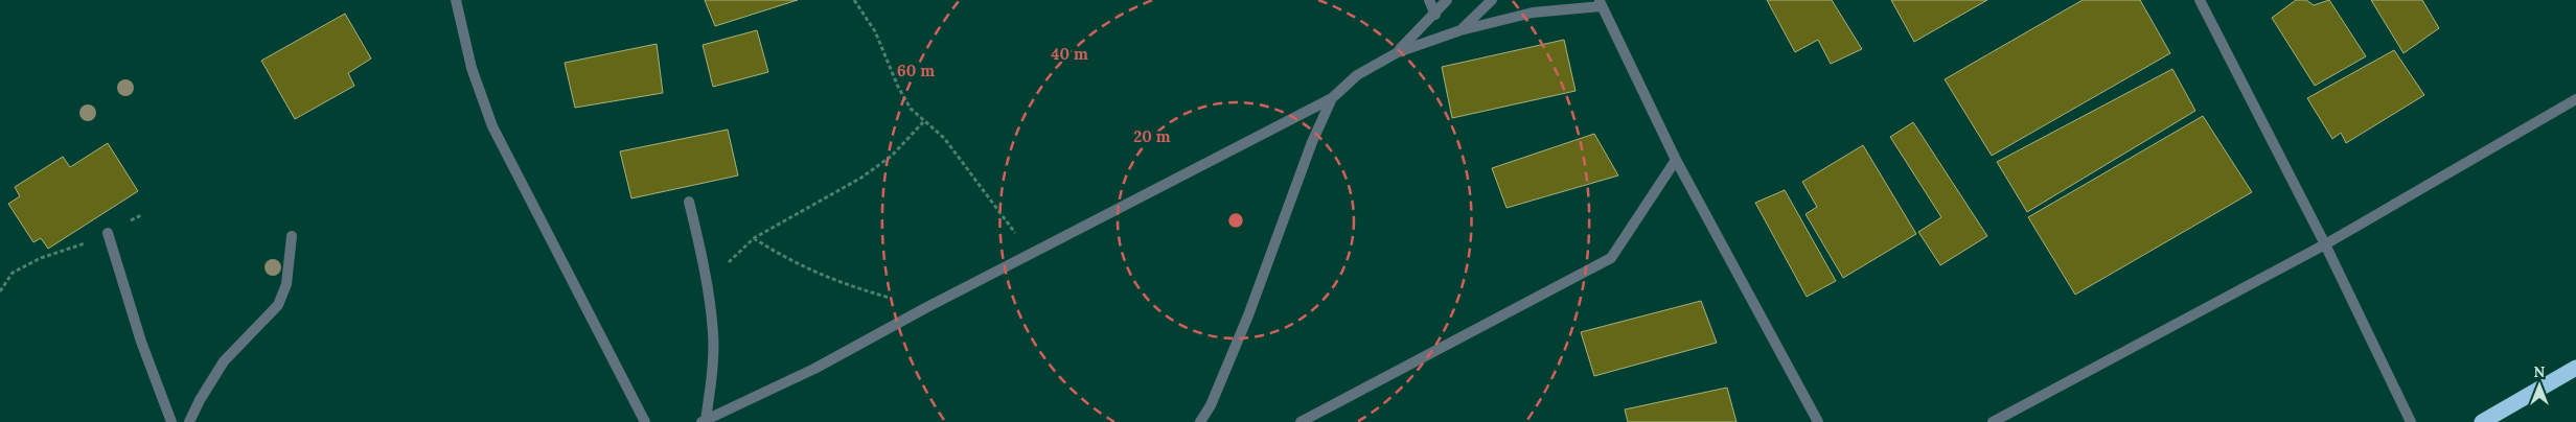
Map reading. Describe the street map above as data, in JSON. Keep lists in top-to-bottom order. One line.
{"north":"top","rings":["40 m","60 m","20 m"]}
